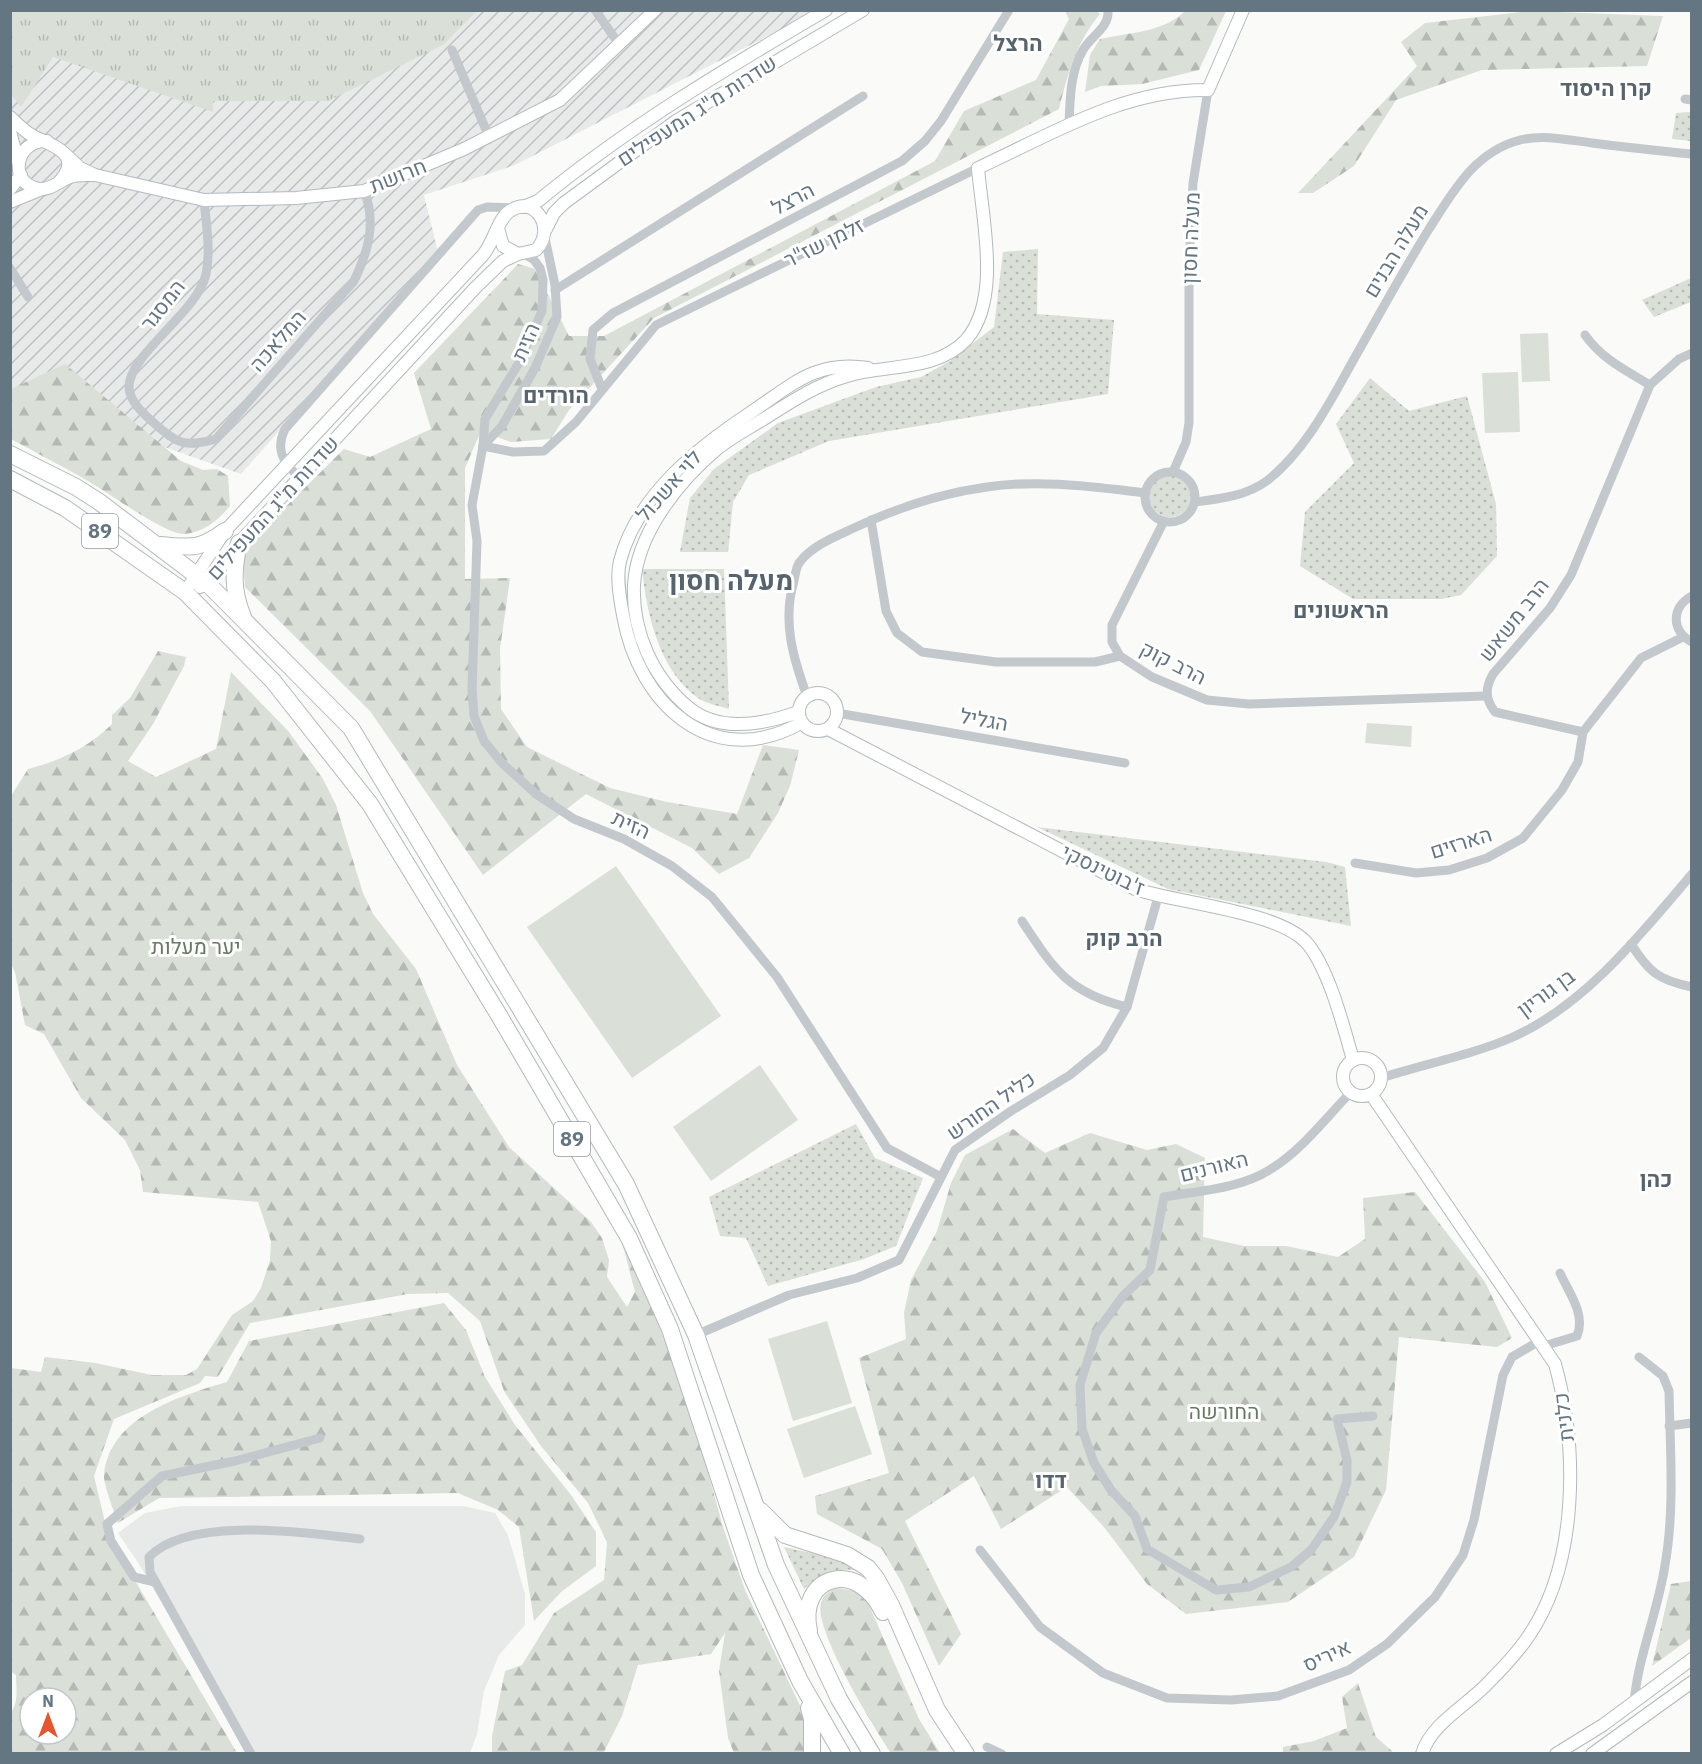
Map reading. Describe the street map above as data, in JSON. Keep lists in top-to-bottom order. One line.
{"streets":{"highway":["89"],"street":["שדרות מ\"ג המעפילים","חרושת","הרצל","מעלה חסון","זלמן שז\"ר","מעלה הבנים","המסגר","המלאכה","הזית","לוי אשכול","הרב משאש","הרב קוק","הגליל","הארזים","ז'בוטינסקי","בן גוריון","כליל החורש","האורנים","כלנית","איריס"]},"crossings":[["שדרות מ\"ג המעפילים","הזית"],["שדרות מ\"ג המעפילים","89"],["חרושת","המסגר"],["חרושת","המלאכה"],["הרצל","זלמן שז\"ר"],["מעלה חסון","זלמן שז\"ר"],["מעלה חסון","מעלה הבנים"],["זלמן שז\"ר","הזית"],["זלמן שז\"ר","לוי אשכול"],["המסגר","המלאכה"],["הזית","כליל החורש"],["לוי אשכול","הגליל"],["לוי אשכול","ז'בוטינסקי"],["89","כליל החורש"],["הרב משאש","הרב קוק"],["הרב משאש","הארזים"],["הגליל","ז'בוטינסקי"],["ז'בוטינסקי","בן גוריון"],["ז'בוטינסקי","כליל החורש"],["ז'בוטינסקי","האורנים"],["ז'בוטינסקי","כלנית"],["בן גוריון","האורנים"],["בן גוריון","כלנית"],["האורנים","כלנית"],["כלנית","איריס"]],"districts":["הרצל","קרן היסוד","הורדים","מעלה חסון","הראשונים","הרב קוק","כהן","דדו"],"parks":["יער מעלות","החורשה"],"north":"top"}
